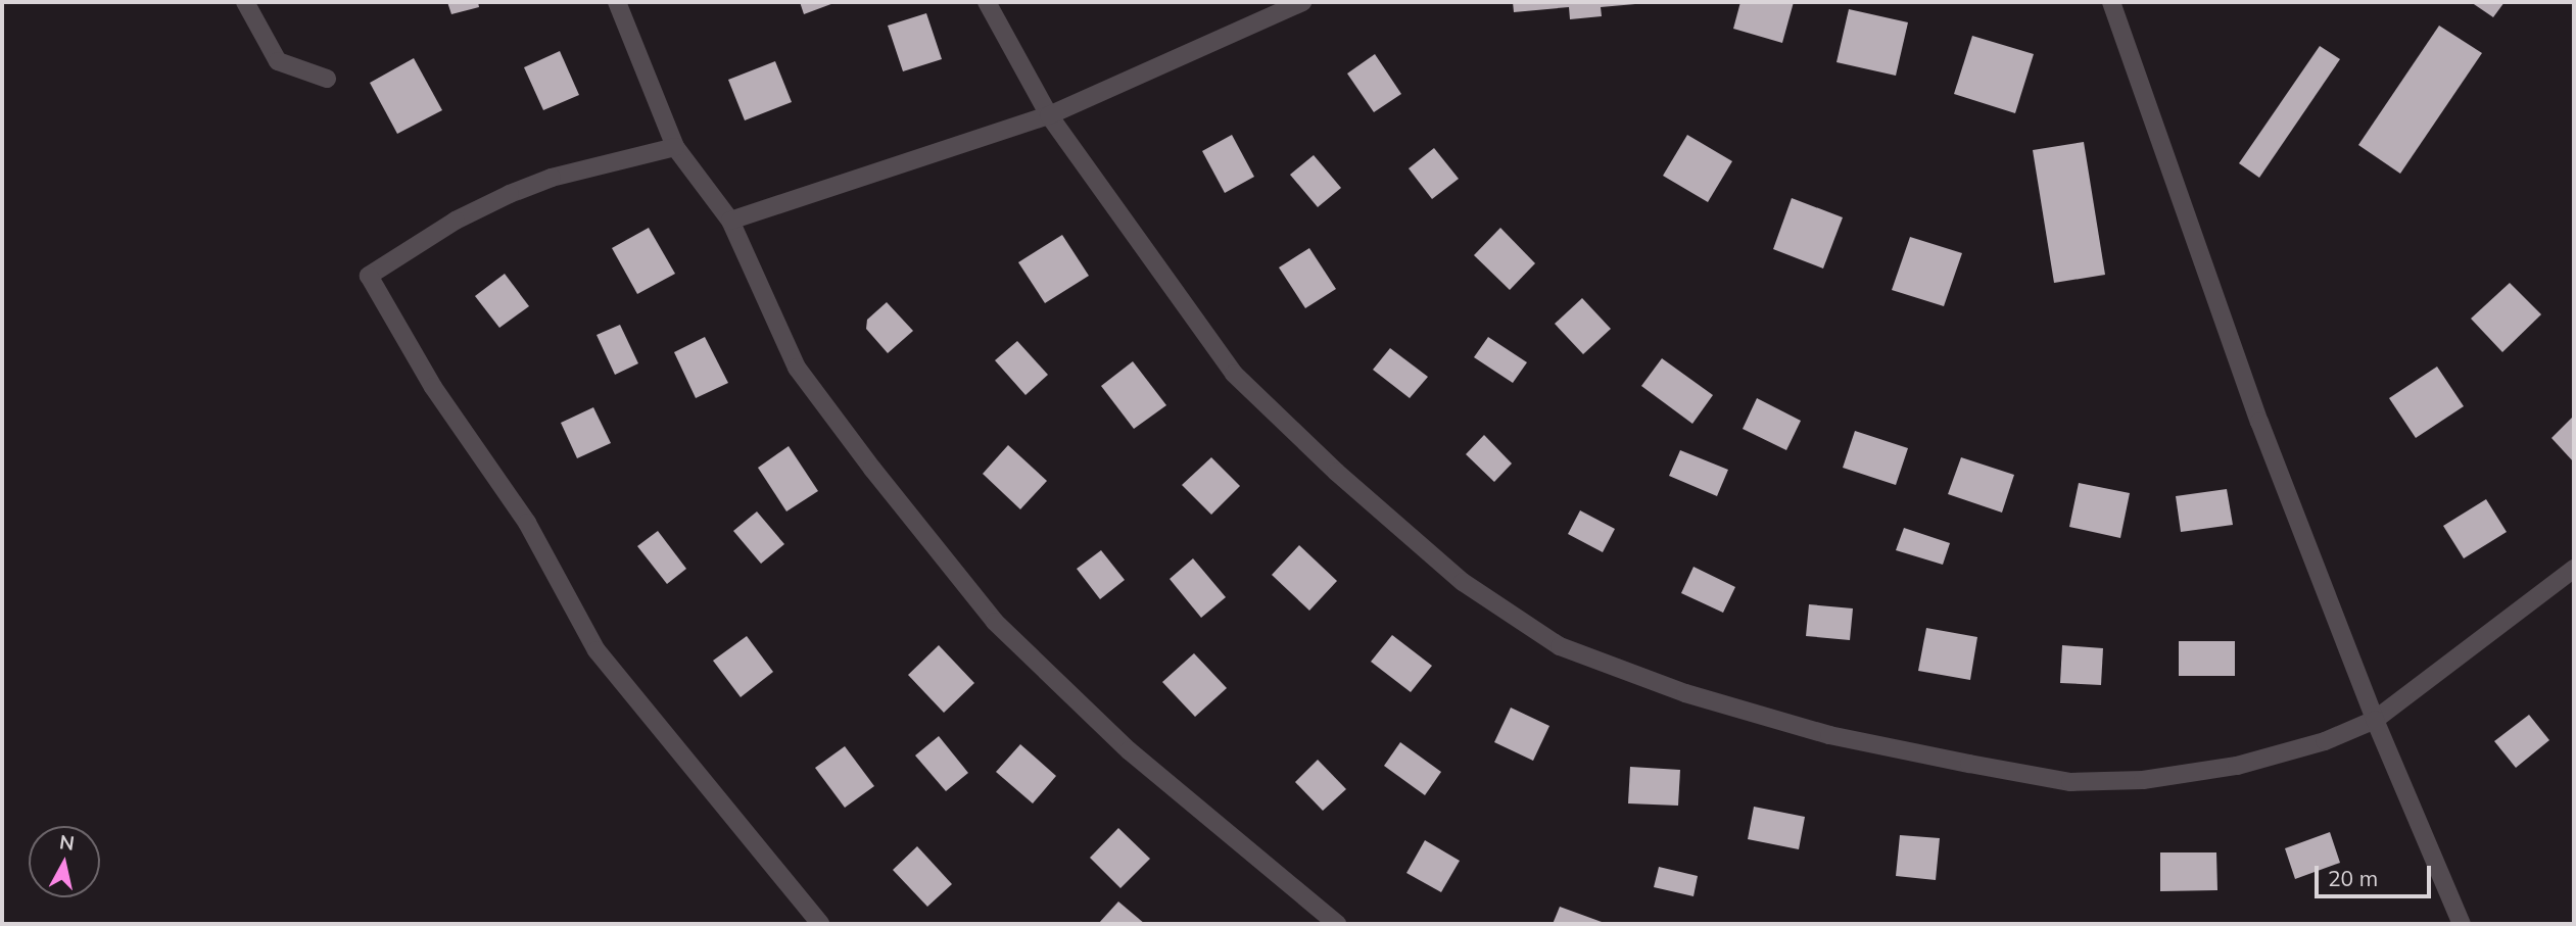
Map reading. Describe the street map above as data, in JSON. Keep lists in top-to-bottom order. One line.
{"scale_bar":"20 m","north":"top"}
